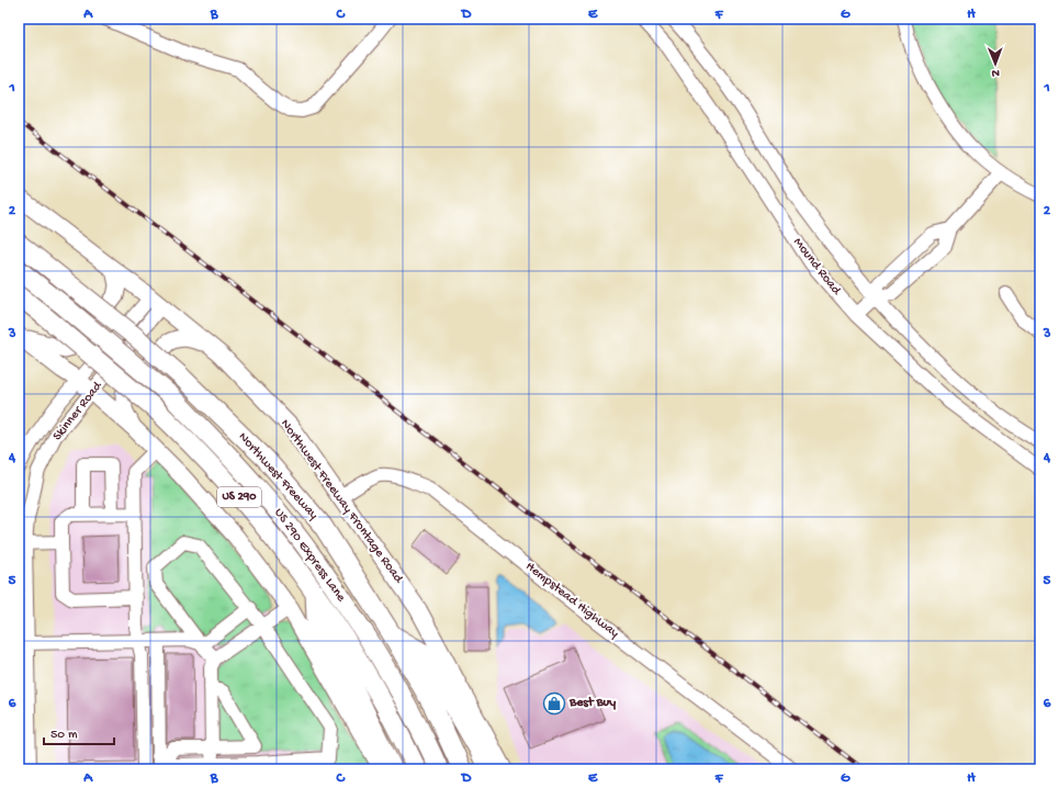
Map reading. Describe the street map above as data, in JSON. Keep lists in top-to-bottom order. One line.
{"streets":{"highway":["Northwest Freeway","US 290","US 290 Express Lane"],"main road":["Northwest Freeway Frontage Road"],"street":["Mound Road","Skinner Road","Hempstead Highway"]},"crossings":[["Skinner Road","Northwest Freeway Frontage Road"],["Northwest Freeway Frontage Road","Hempstead Highway"]],"places":{"shop":["Best Buy"]},"scale_bar":"50 m","north":"bottom","grid":{"columns":["A","B","C","D","E","F","G","H"],"rows":["1","2","3","4","5","6"]}}
